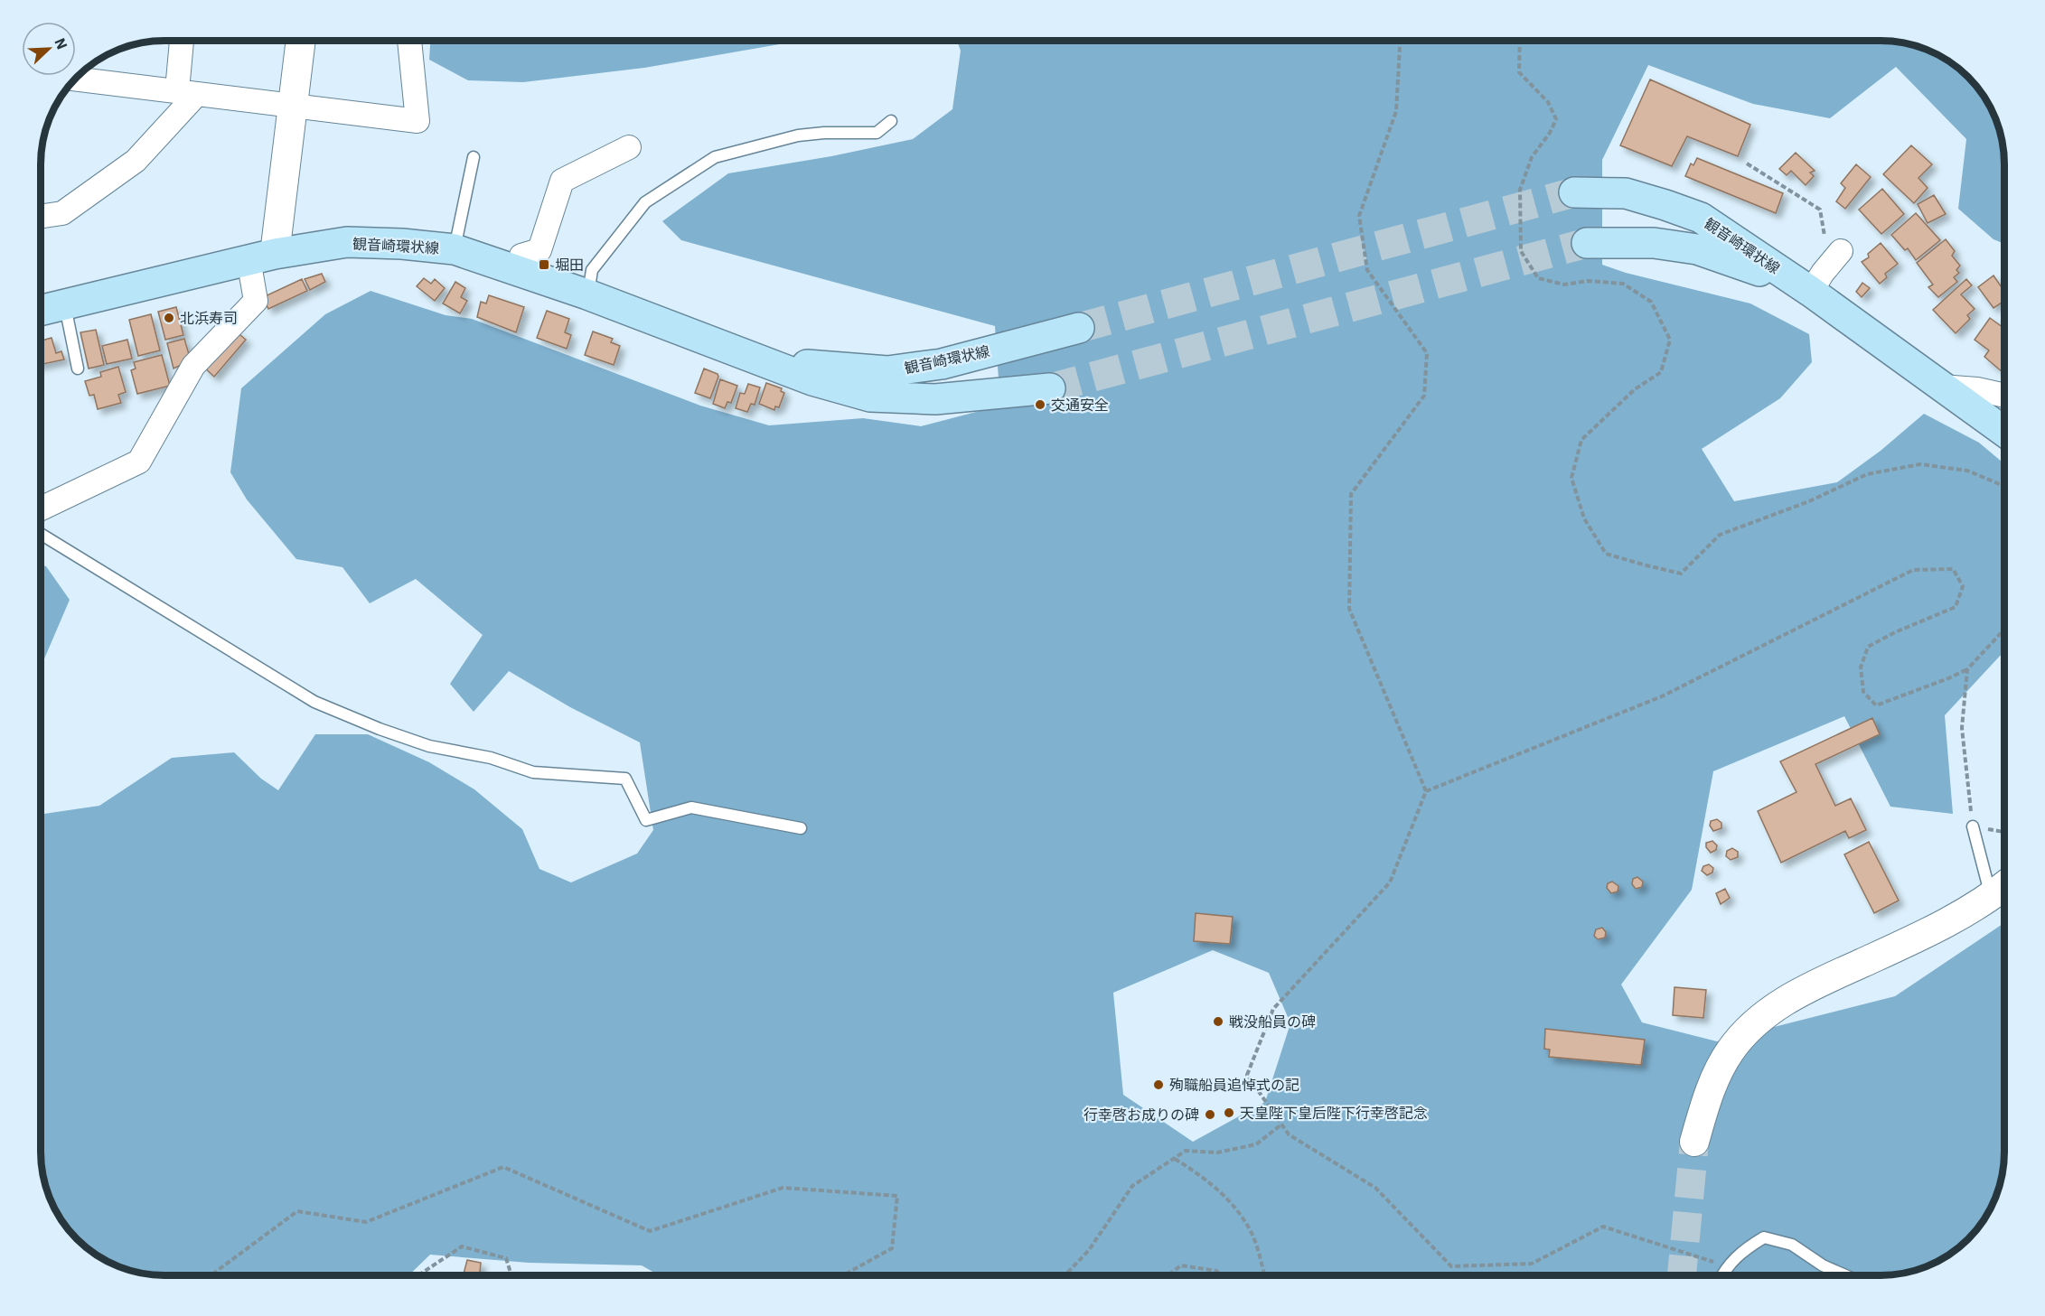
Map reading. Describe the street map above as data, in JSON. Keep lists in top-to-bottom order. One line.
{"streets":{"main road":["観音崎環状線"]},"places":{"transit":["堀田"],"other":["北浜寿司","交通安全","戦没船員の碑","殉職船員追悼式の記","天皇陛下皇后陛下行幸啓記念","行幸啓お成りの碑"]},"north":"top right"}
